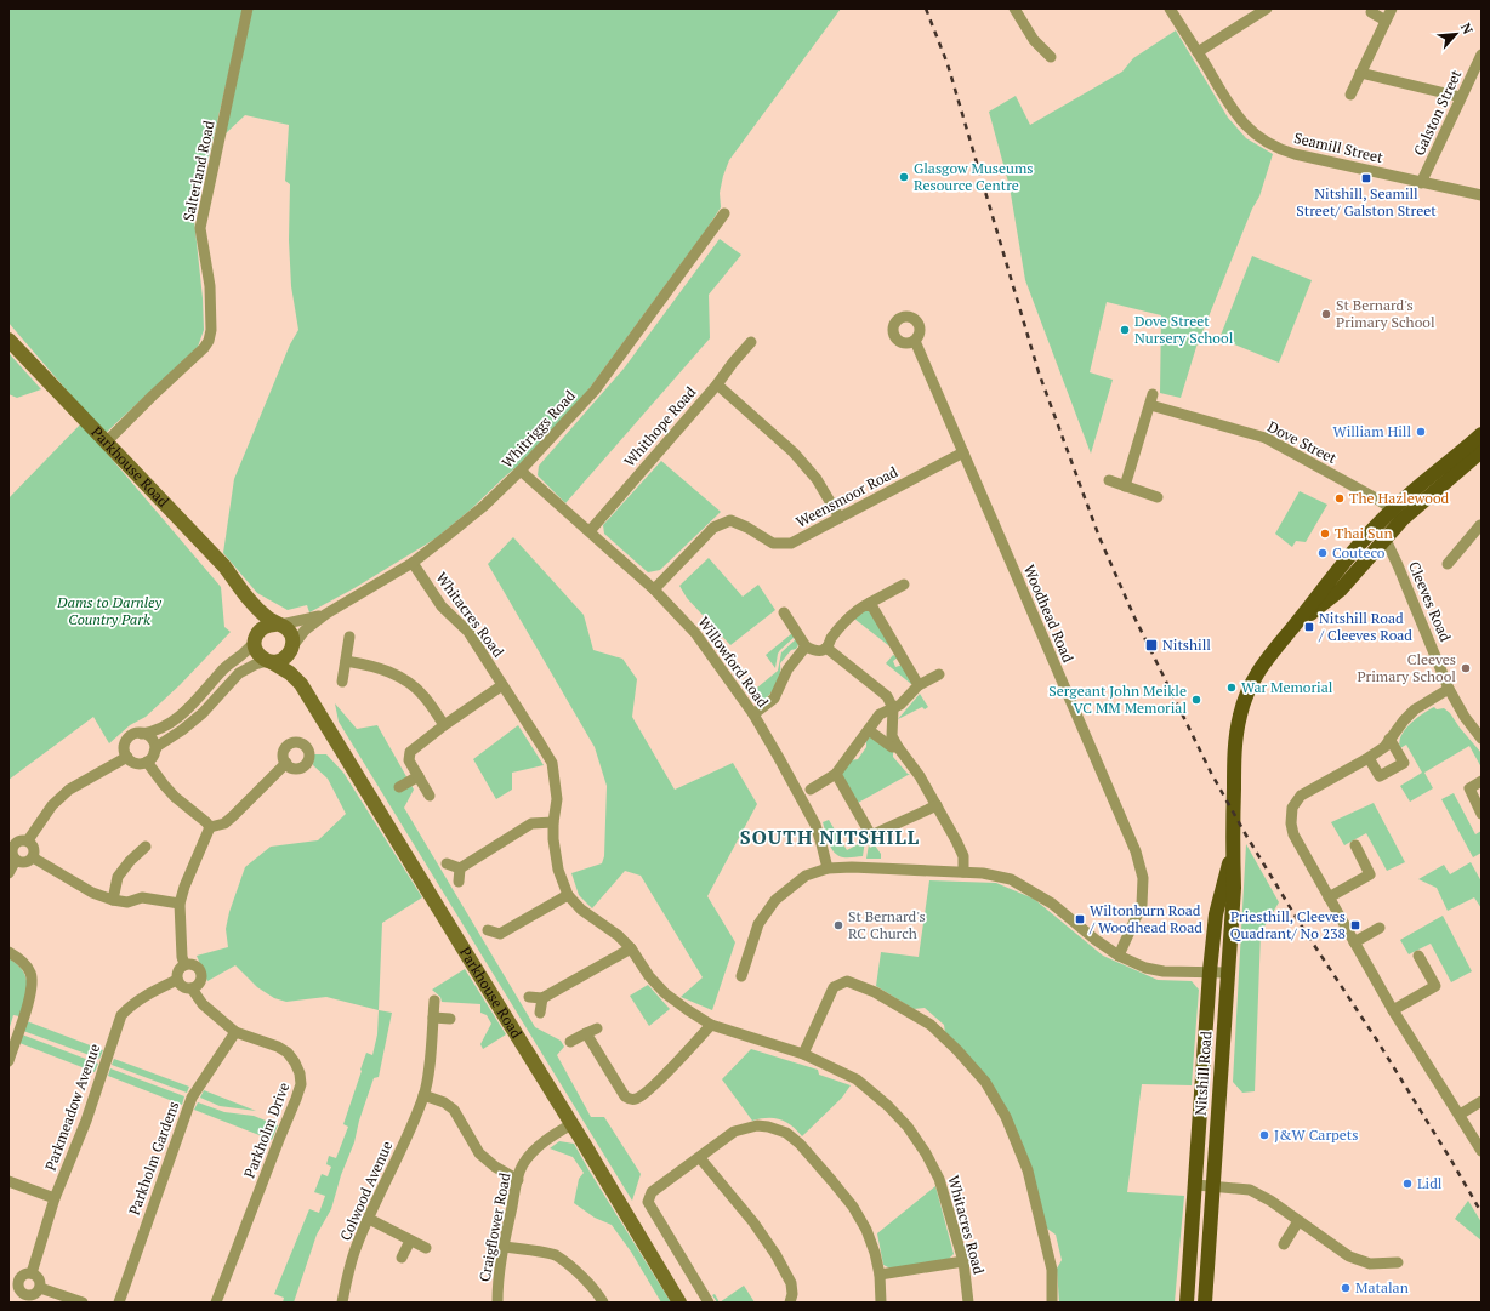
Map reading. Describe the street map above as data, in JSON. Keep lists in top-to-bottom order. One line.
{"streets":{"main road":["Parkhouse Road","Nitshill Road"],"street":["Galston Street","Seamill Street","Salterland Road","Whithope Road","Whitriggs Road","Dove Street","Weensmoor Road","Cleeves Road","Woodhead Road","Whitacres Road","Willowford Road","Parkmeadow Avenue","Parkholm Drive","Parkholm Gardens","Colwood Avenue","Craigflower Road"]},"crossings":[["Galston Street","Seamill Street"],["Salterland Road","Parkhouse Road"],["Whithope Road","Willowford Road"],["Whitriggs Road","Parkhouse Road"],["Whitriggs Road","Whitacres Road"],["Whitriggs Road","Willowford Road"],["Dove Street","Nitshill Road"],["Parkhouse Road","Craigflower Road"],["Weensmoor Road","Woodhead Road"],["Weensmoor Road","Willowford Road"],["Cleeves Road","Nitshill Road"],["Parkmeadow Avenue","Parkholm Drive"],["Parkholm Drive","Parkholm Gardens"]],"districts":["SOUTH NITSHILL"],"parks":["Dams to Darnley Country Park"],"places":{"other":["Glasgow Museums Resource Centre","St Bernard's Primary School","Dove Street Nursery School","William Hill","The Hazlewood","Thai Sun","Couteco","Cleeves Primary School","War Memorial","Sergeant John Meikle VC MM Memorial","St Bernard's RC Church","J&W Carpets","Lidl","Matalan"],"transit":["Nitshill, Seamill Street/ Galston Street","Nitshill Road / Cleeves Road","Nitshill","Wiltonburn Road / Woodhead Road","Priesthill, Cleeves Quadrant/ No 238"]},"north":"top right"}
